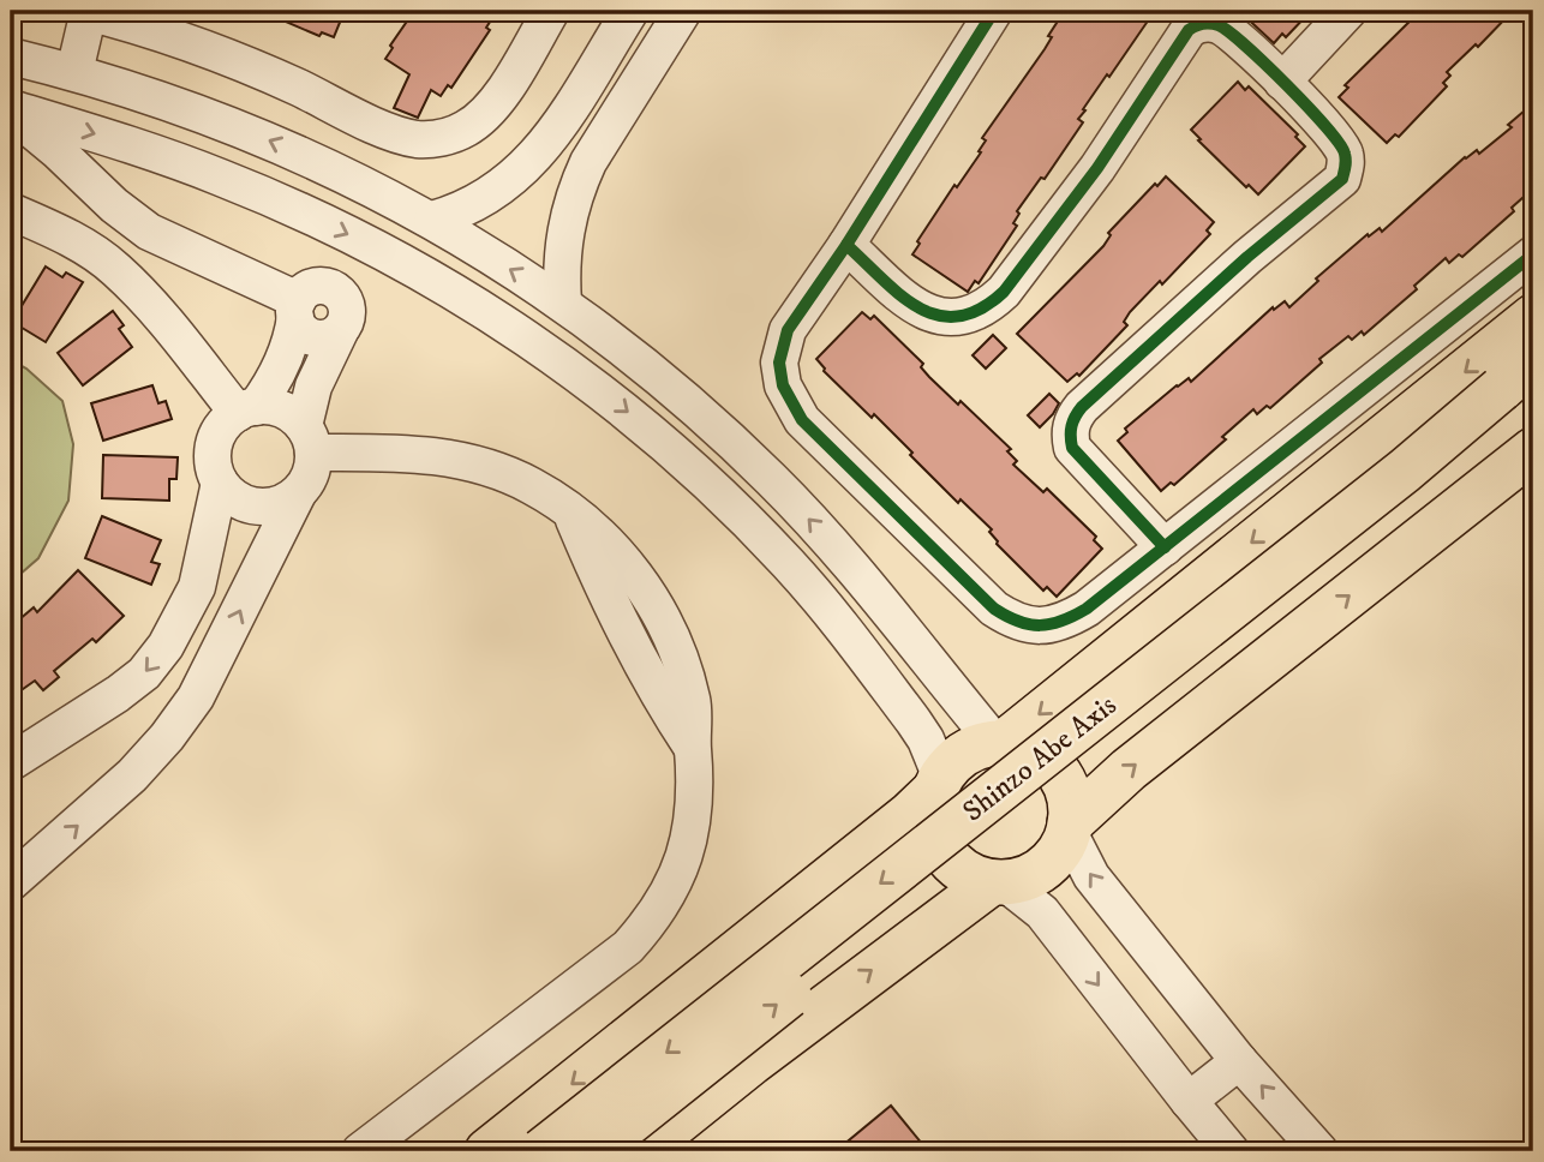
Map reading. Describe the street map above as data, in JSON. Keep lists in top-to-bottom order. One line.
{"streets":{"main road":["Shinzo Abe Axis"]}}
